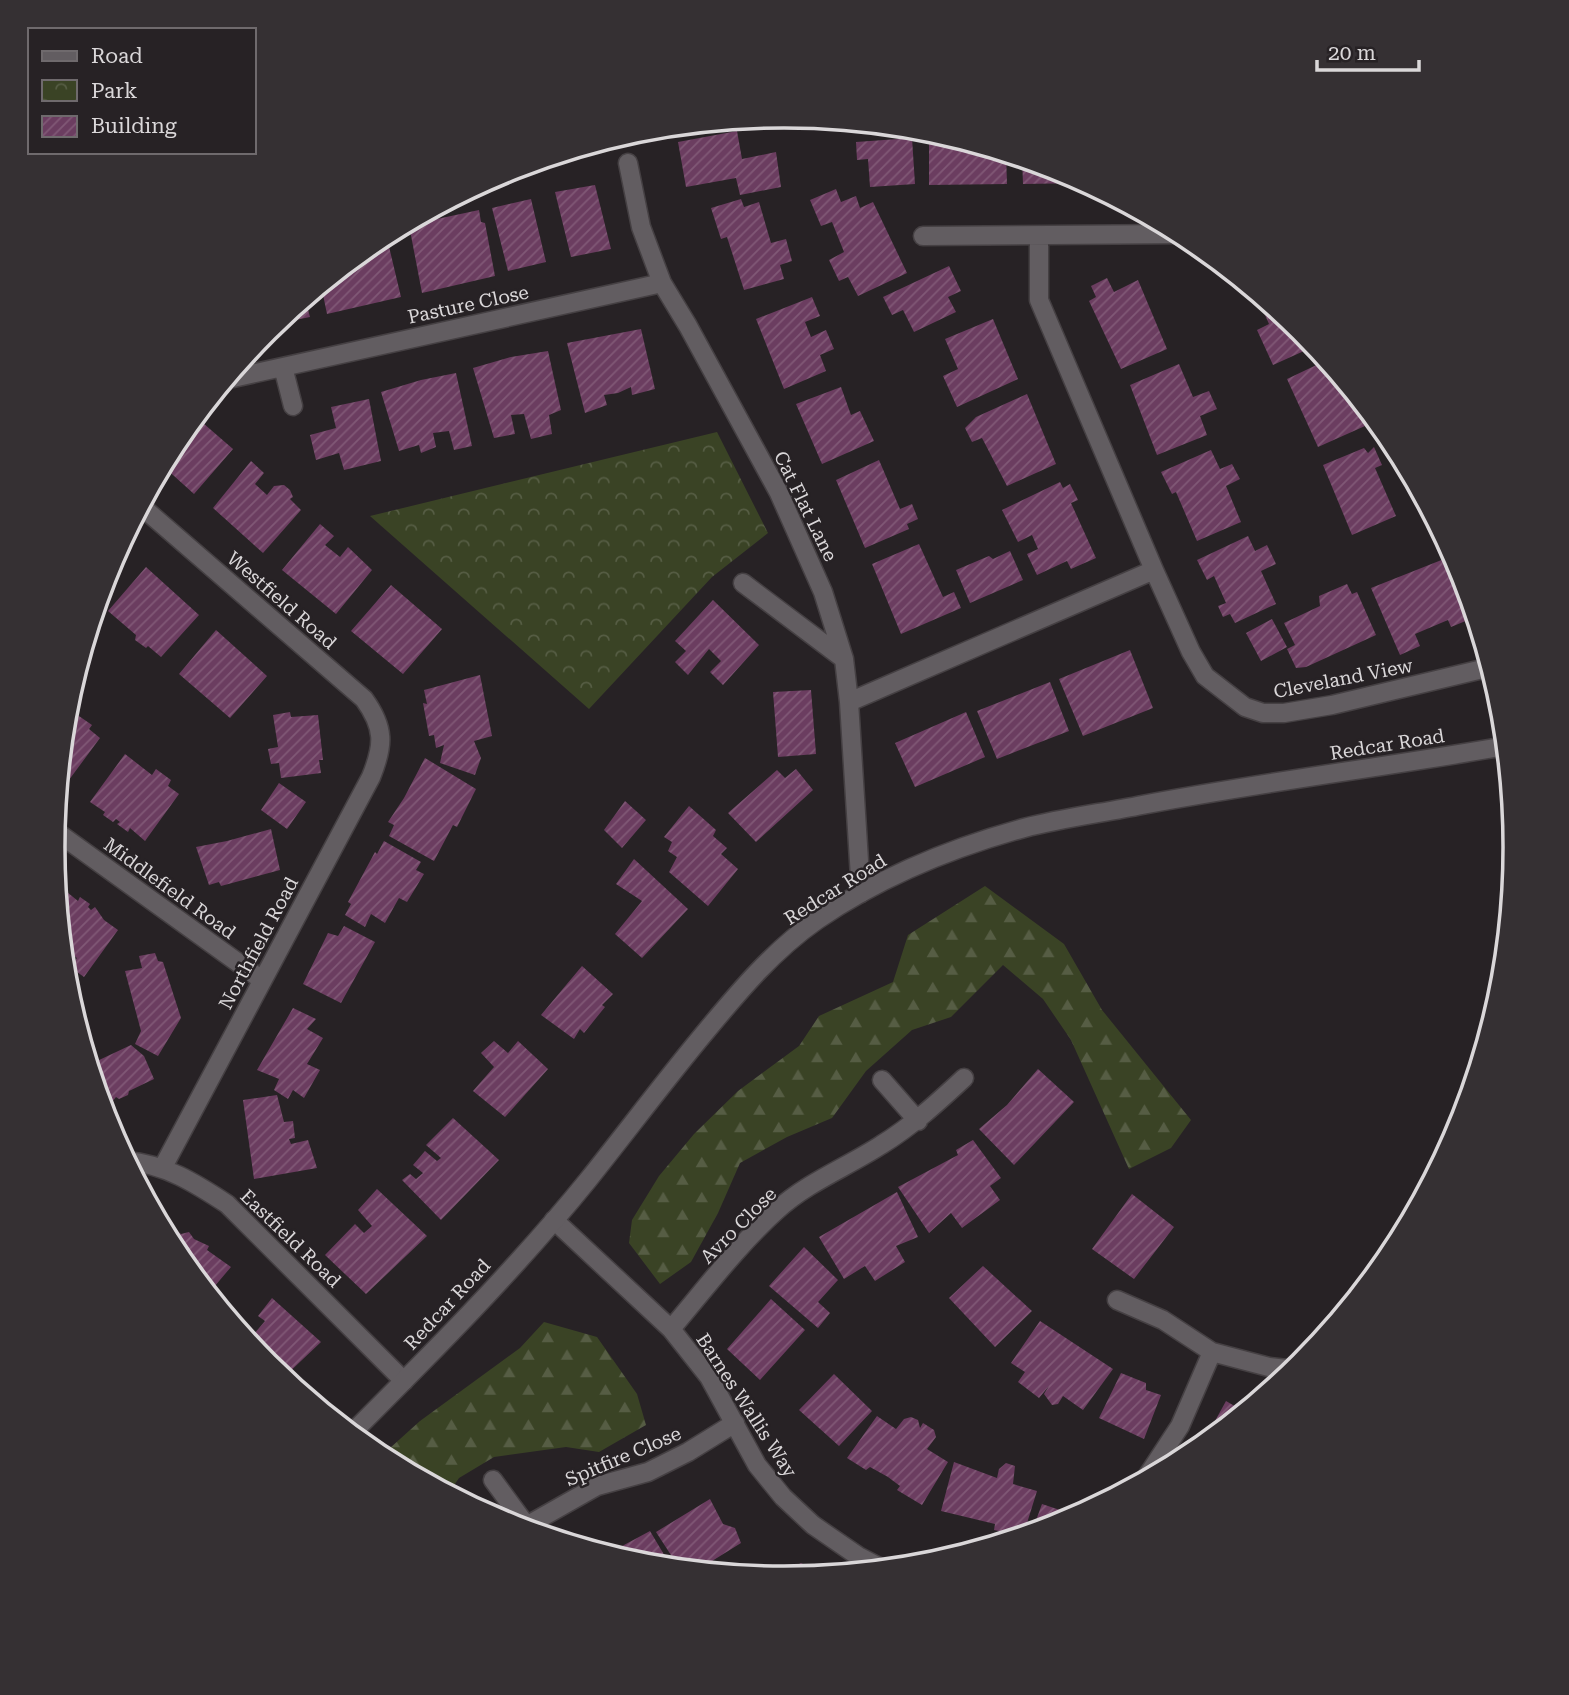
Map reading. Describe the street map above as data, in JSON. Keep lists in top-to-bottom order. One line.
{"streets":{"street":["Pasture Close","Cat Flat Lane","Westfield Road","Cleveland View","Redcar Road","Middlefield Road","Northfield Road","Avro Close","Eastfield Road","Barnes Wallis Way","Spitfire Close"]},"crossings":[["Pasture Close","Cat Flat Lane"],["Cat Flat Lane","Redcar Road"],["Westfield Road","Northfield Road"],["Redcar Road","Eastfield Road"],["Redcar Road","Barnes Wallis Way"],["Middlefield Road","Northfield Road"],["Northfield Road","Eastfield Road"],["Avro Close","Barnes Wallis Way"],["Barnes Wallis Way","Spitfire Close"]],"legend":["Road","Park","Building"],"scale_bar":"20 m"}
